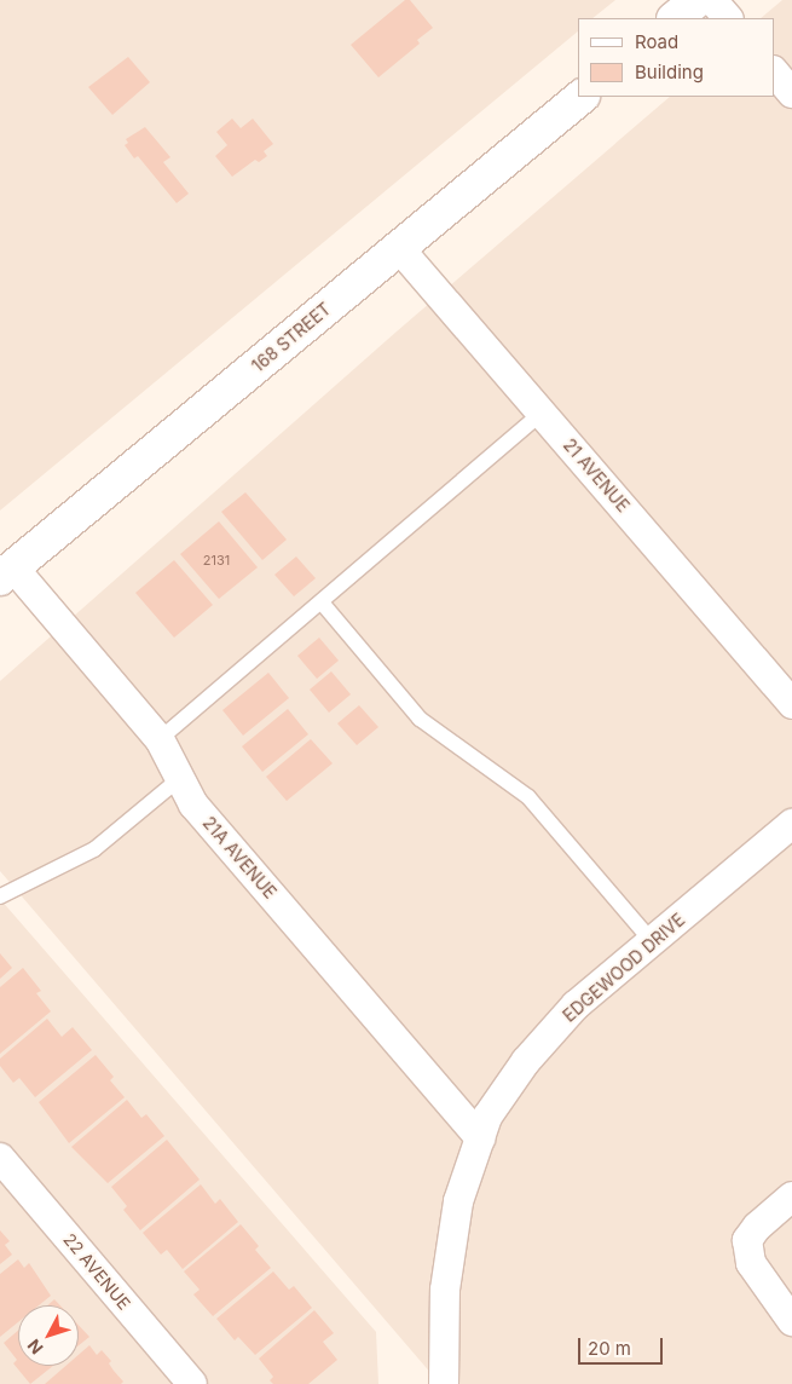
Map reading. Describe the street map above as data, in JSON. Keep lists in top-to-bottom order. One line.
{"streets":{"main road":["168 STREET"],"street":["21 AVENUE","21A AVENUE","EDGEWOOD DRIVE","22 AVENUE"]},"crossings":[["168 STREET","21 AVENUE"],["168 STREET","21A AVENUE"],["21A AVENUE","EDGEWOOD DRIVE"]],"house_numbers":["2131"],"legend":["Road","Building"],"scale_bar":"20 m","north":"bottom left"}
